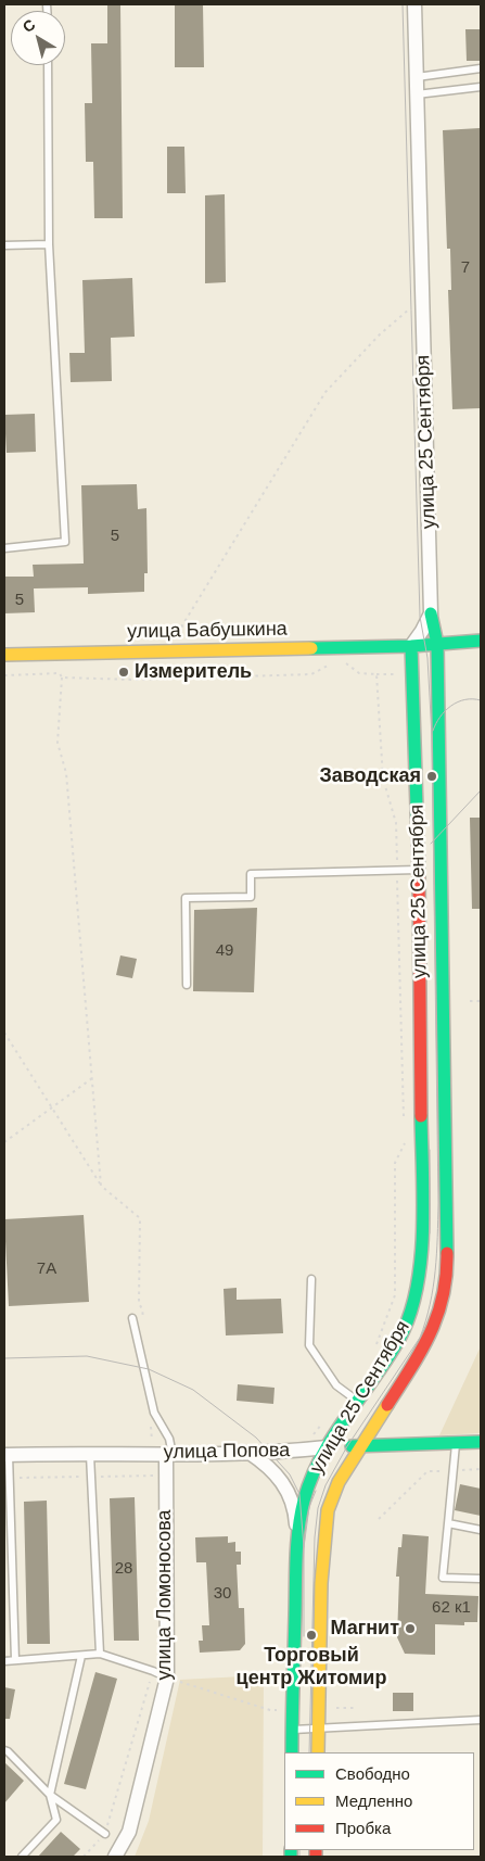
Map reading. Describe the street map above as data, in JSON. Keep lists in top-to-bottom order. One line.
{"streets":{"main road":["улица 25 Сентября","улица Бабушкина","улица Попова"],"street":["улица Ломоносова"]},"crossings":[["улица 25 Сентября","улица Бабушкина"],["улица 25 Сентября","улица Попова"],["улица Попова","улица Ломоносова"]],"places":["Измеритель","Заводская","Магнит","Торговый центр Житомир"],"house_numbers":["7","5","5","49","7А","28","30","62 к1"],"legend":["Свободно","Медленно","Пробка"],"north":"top left"}
